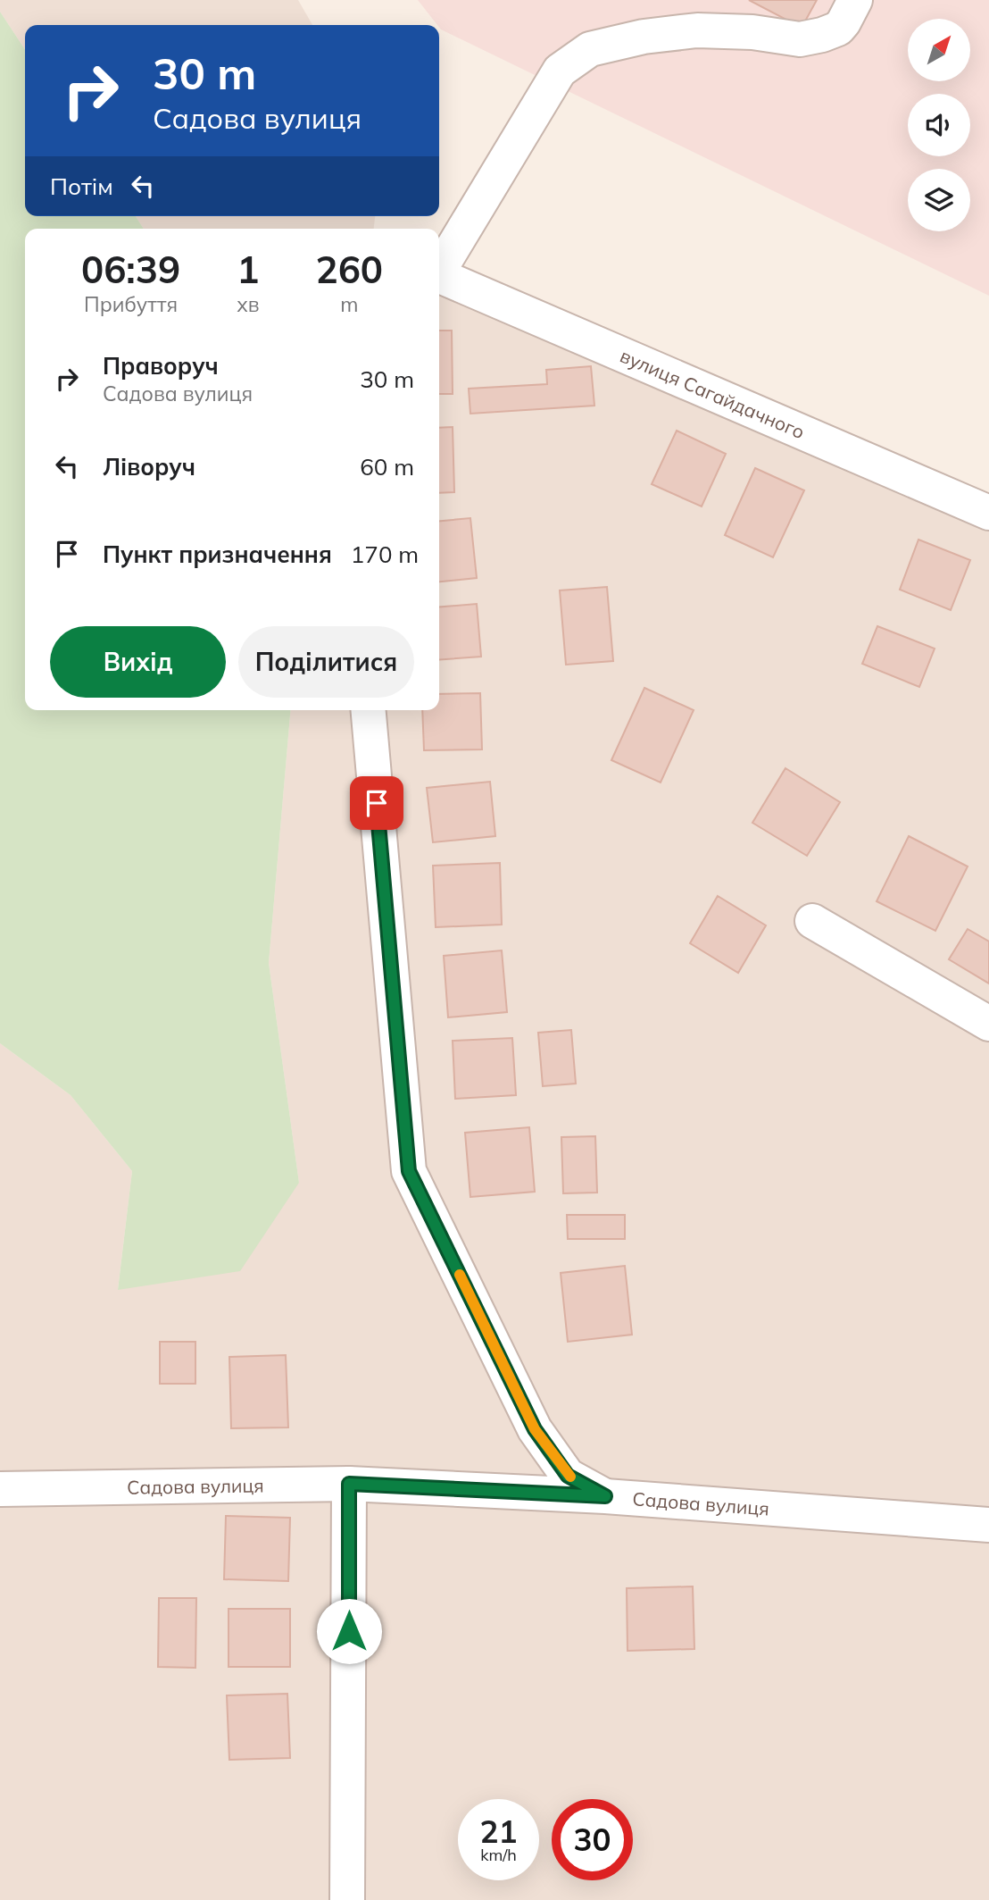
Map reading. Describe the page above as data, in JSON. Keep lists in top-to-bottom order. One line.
{"streets":{"street":["вулиця Сагайдачного","Садова вулиця"]},"north":"top right","page":{"turn":["30 m","Садова вулиця"],"then":"Потім","eta":["06:39","Прибуття","1","хв","260","m"],"list":[{"name":"Праворуч","note":"Садова вулиця","value":"30 m"},{"name":"Ліворуч","value":"60 m"},{"name":"Пункт призначення","value":"170 m"}],"buttons":["Вихід","Поділитися"],"speed":"21 km/h","limit":"30"}}
